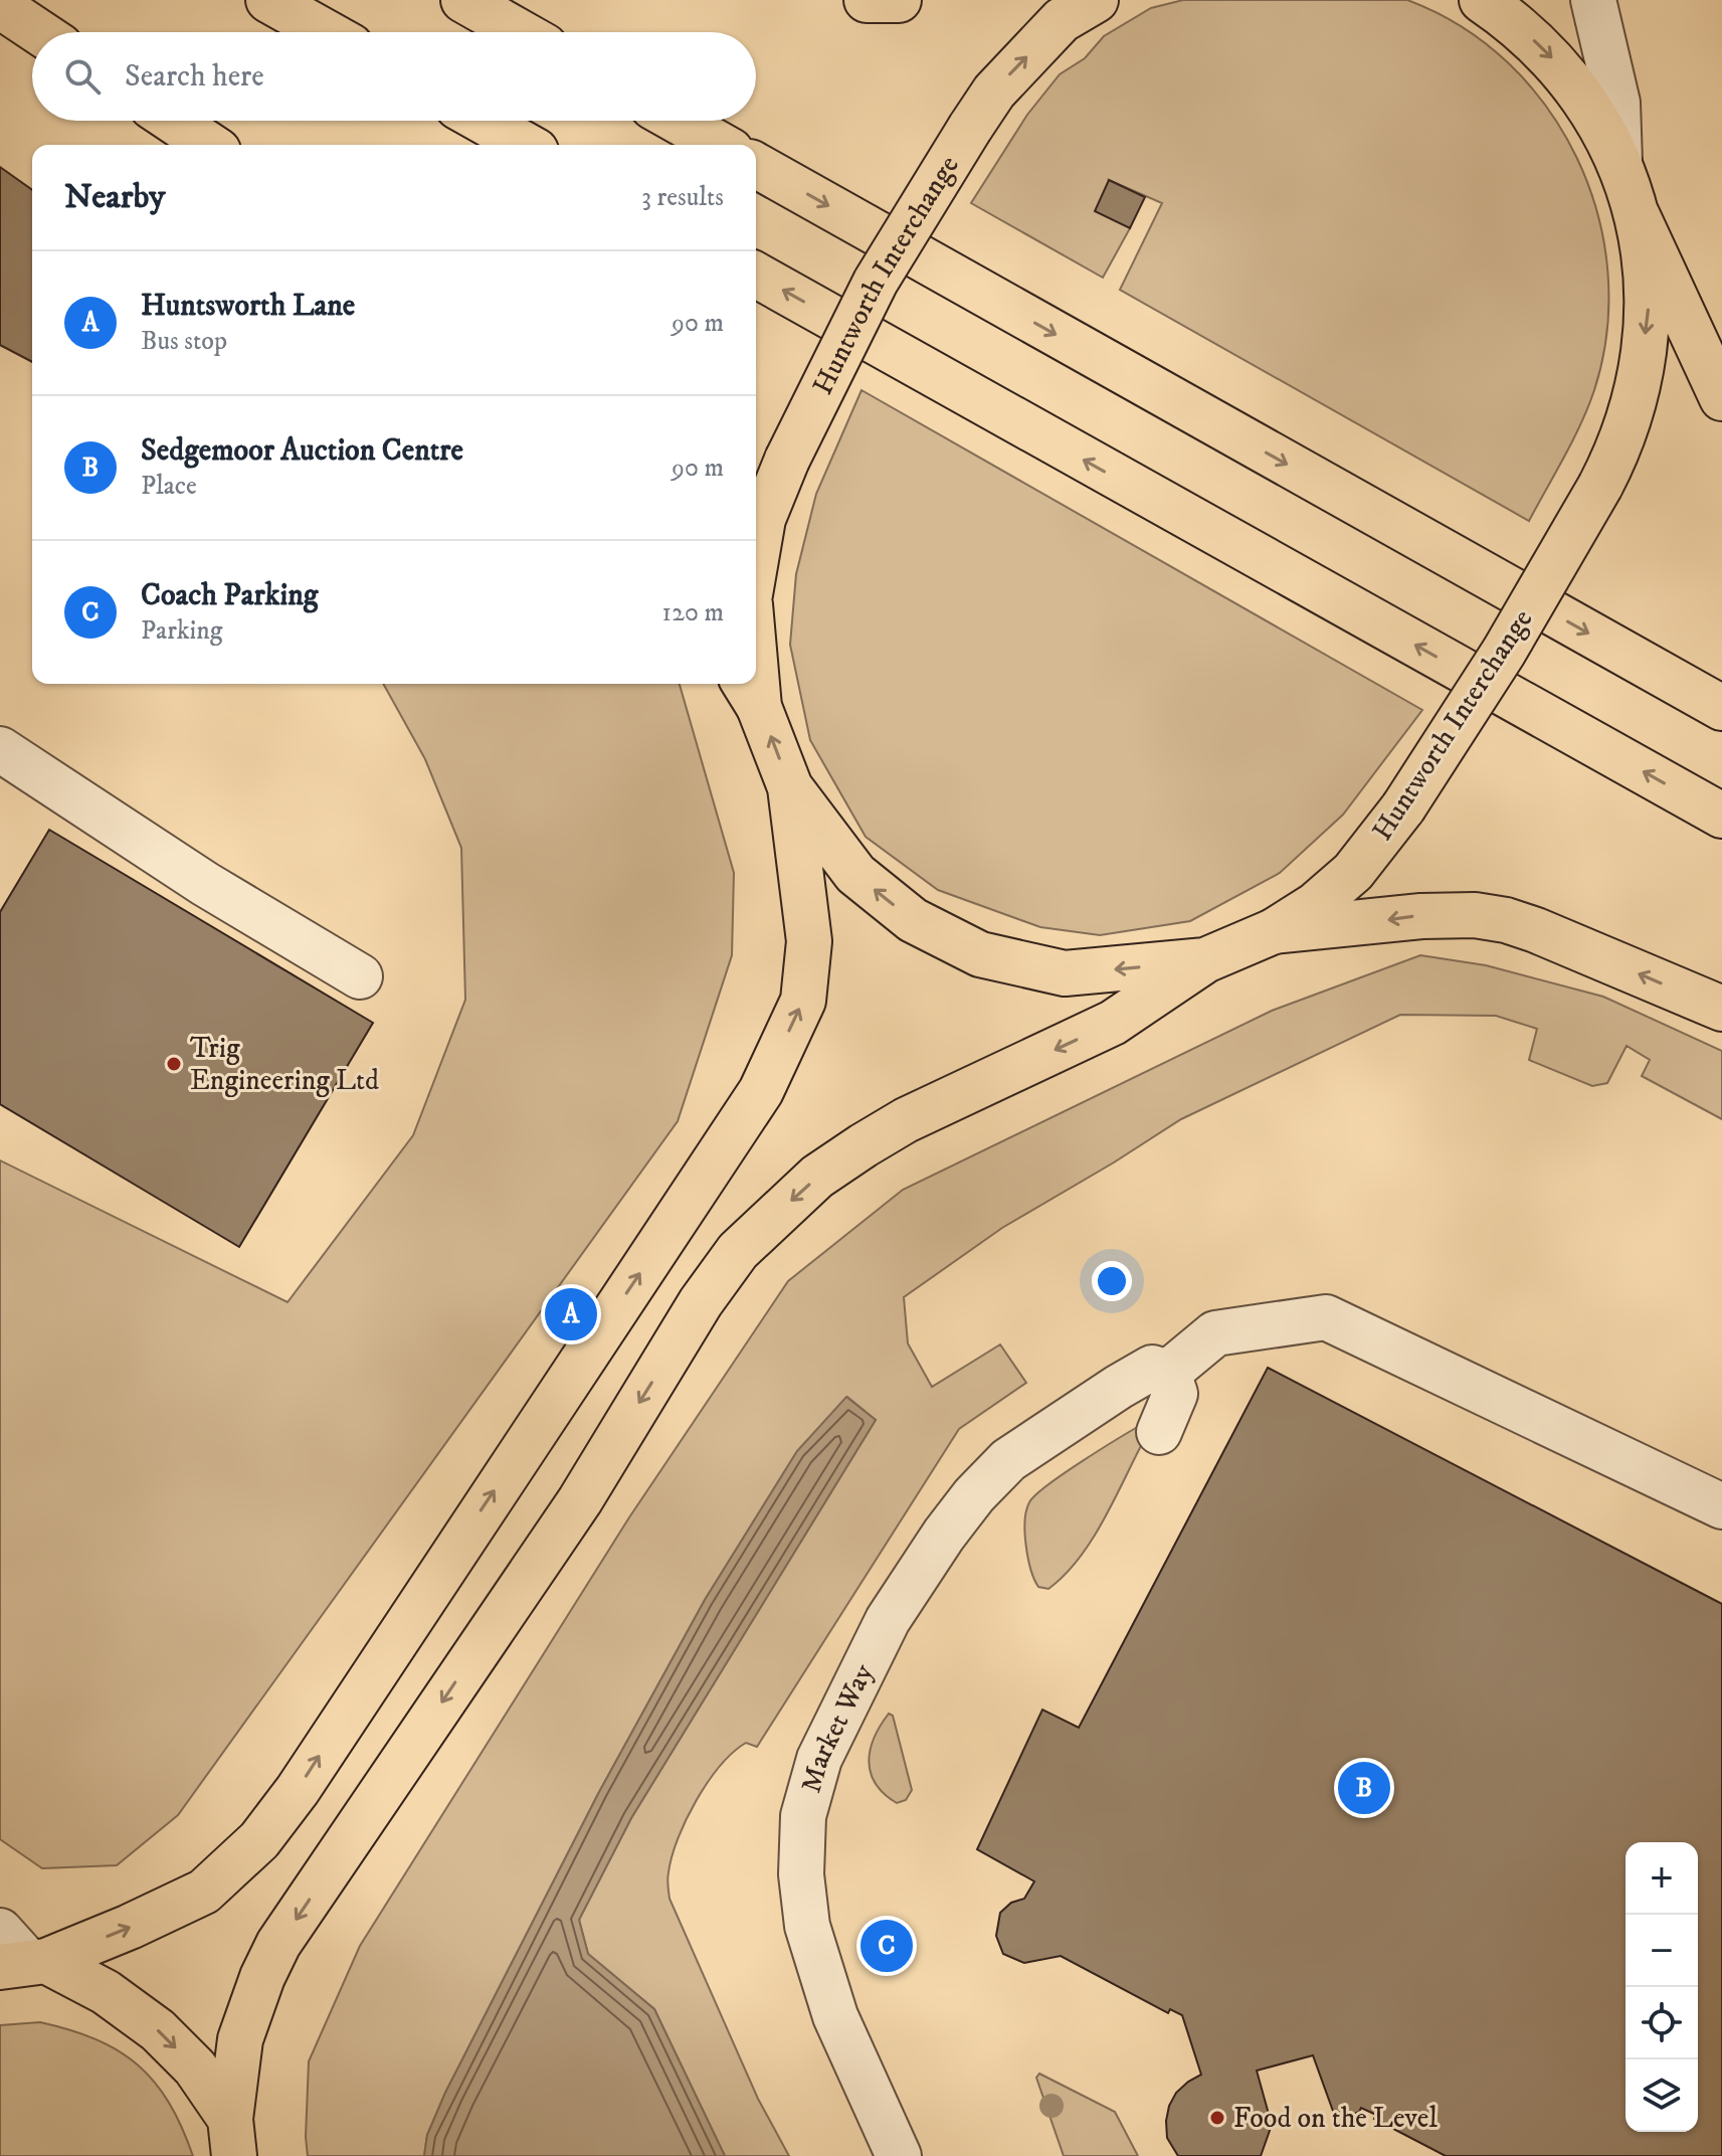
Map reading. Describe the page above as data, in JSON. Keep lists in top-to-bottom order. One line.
{"streets":{"main road":["Huntworth Interchange"],"street":["Market Way"]},"places":["Trig Engineering Ltd","Food on the Level"],"page":{"search":"Search here","heading":["Nearby","3 results"],"list":[{"mark":"A","name":"Huntsworth Lane","note":"Bus stop","value":"90 m"},{"mark":"B","name":"Sedgemoor Auction Centre","note":"Place","value":"90 m"},{"mark":"C","name":"Coach Parking","note":"Parking","value":"120 m"}],"pins":["A","B","C"],"map_buttons":["+","−"]}}
